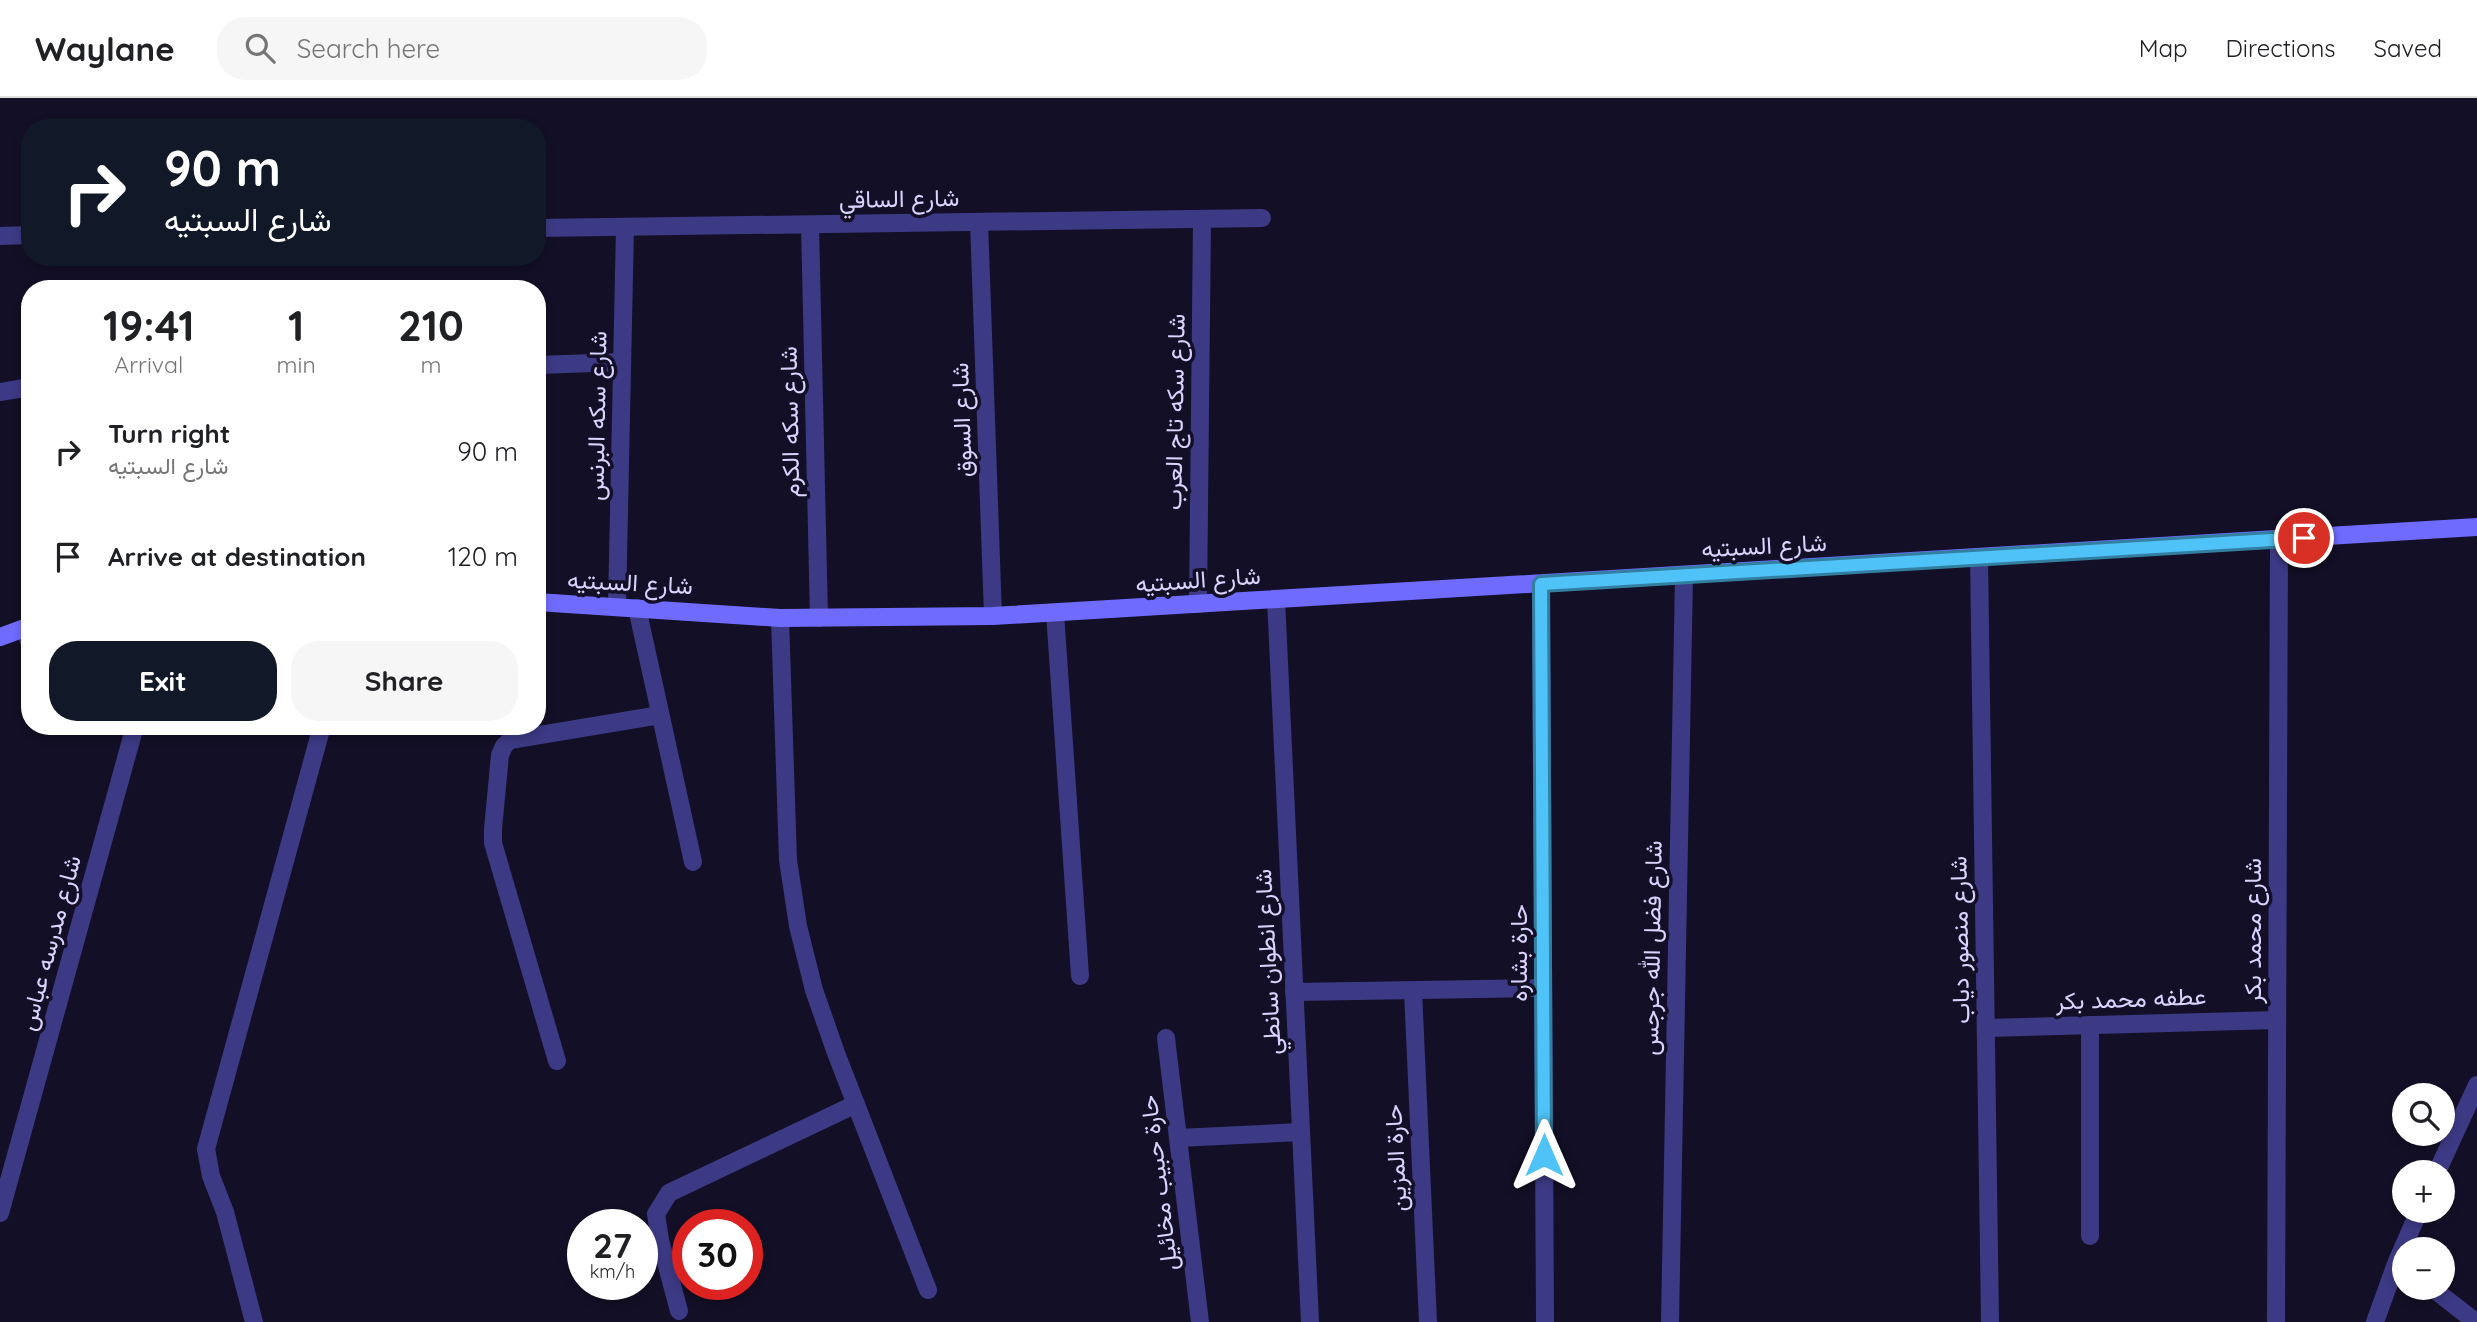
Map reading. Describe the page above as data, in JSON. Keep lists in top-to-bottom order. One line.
{"streets":{"street":["شارع الساقي","شارع سكه تاج العرب","شارع سكه البرنس","شارع السوق","شارع سكه الكرم","شارع السبتيه","شارع محمد بكر","شارع منصور دياب","شارع مدرسه عباس","شارع فضل الله جرجس","حارة بشاره","شارع انطوان سانطي","عطفه محمد بكر","حارة المزين","حارة حبيب مخائيل"]},"crossings":[["شارع الساقي","شارع سكه تاج العرب"],["شارع الساقي","شارع سكه البرنس"],["شارع الساقي","شارع السوق"],["شارع الساقي","شارع سكه الكرم"],["شارع سكه تاج العرب","شارع السبتيه"],["شارع سكه البرنس","شارع السبتيه"],["شارع السوق","شارع السبتيه"],["شارع سكه الكرم","شارع السبتيه"],["شارع السبتيه","شارع محمد بكر"],["شارع السبتيه","شارع منصور دياب"],["شارع السبتيه","شارع فضل الله جرجس"],["شارع السبتيه","حارة بشاره"],["شارع السبتيه","شارع انطوان سانطي"],["شارع محمد بكر","عطفه محمد بكر"],["شارع منصور دياب","عطفه محمد بكر"]],"page":{"header":"Waylane","search":"Search here","nav":["Map","Directions","Saved"],"turn":["90 m","شارع السبتيه"],"eta":["19:41","Arrival","1","min","210","m"],"list":[{"name":"Turn right","note":"شارع السبتيه","value":"90 m"},{"name":"Arrive at destination","value":"120 m"}],"buttons":["Exit","Share"],"map_buttons":["+","−"],"speed":"27 km/h","limit":"30"}}
